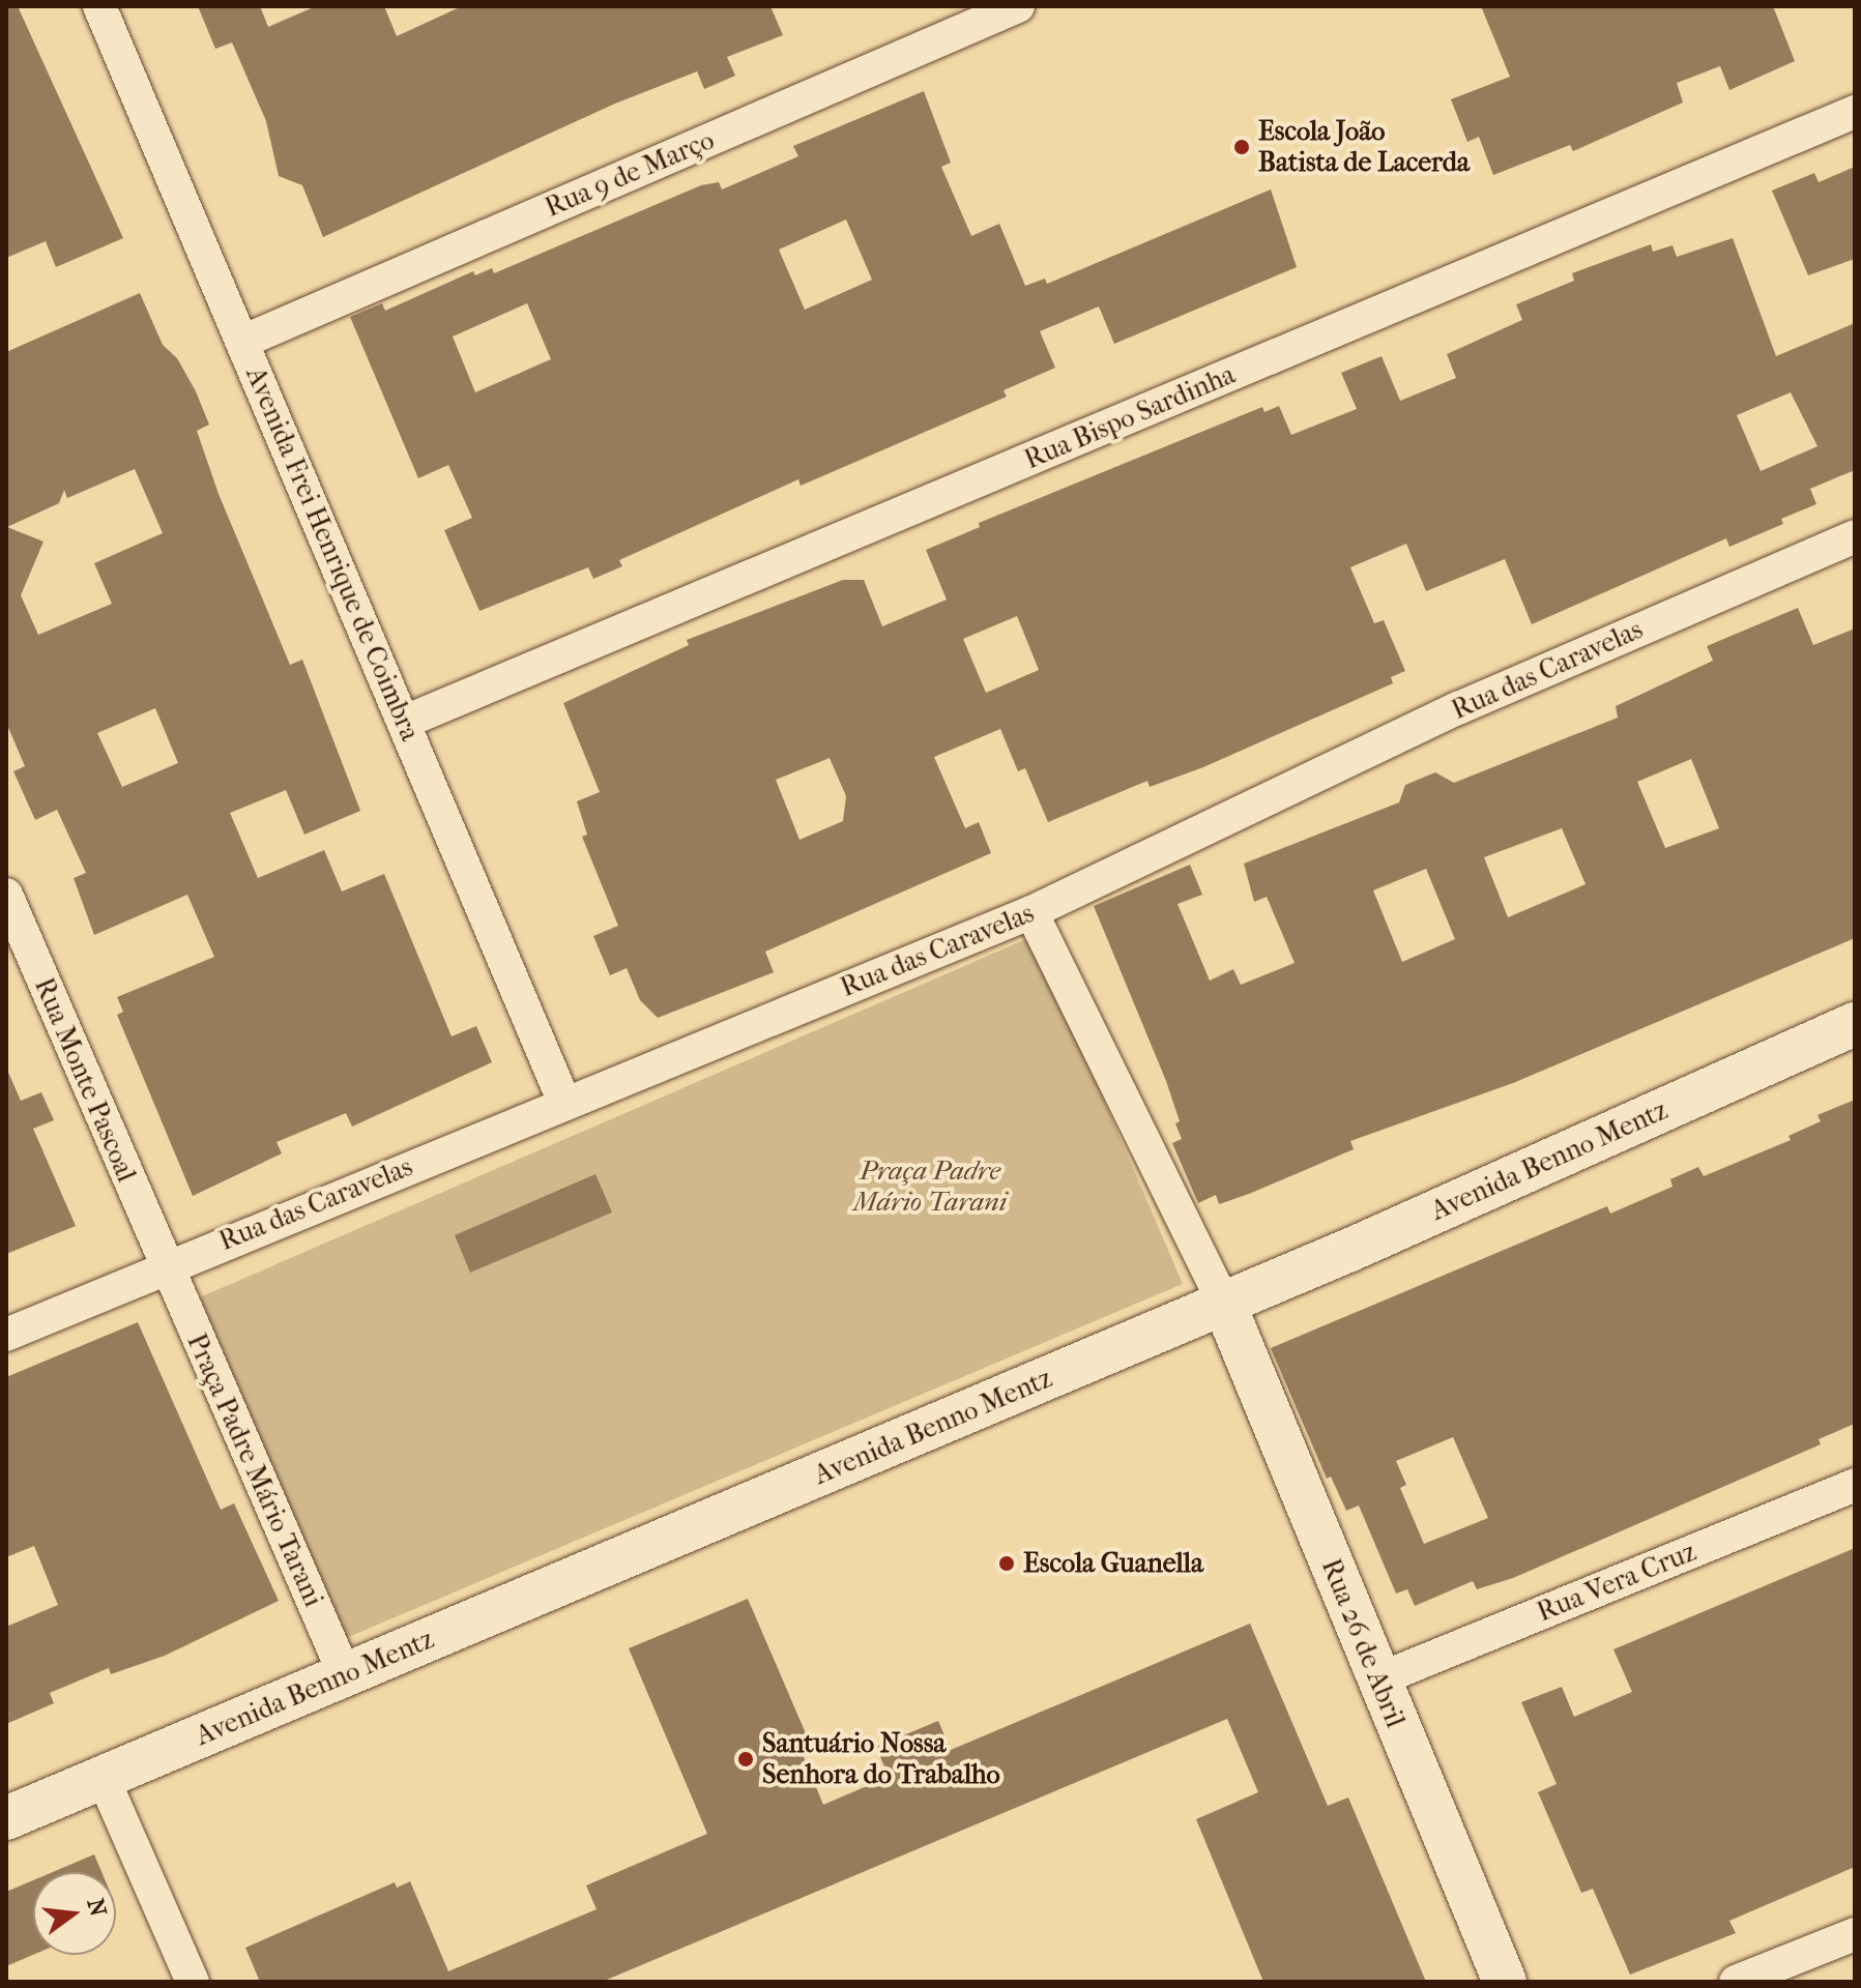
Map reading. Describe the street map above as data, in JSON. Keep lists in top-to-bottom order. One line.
{"streets":{"street":["Rua 9 de Março","Rua Bispo Sardinha","Avenida Frei Henrique de Coimbra","Rua das Caravelas","Rua Monte Pascoal","Avenida Benno Mentz","Praça Padre Mário Tarani","Rua Vera Cruz","Rua 26 de Abril"]},"crossings":[["Rua 9 de Março","Avenida Frei Henrique de Coimbra"],["Rua Bispo Sardinha","Avenida Frei Henrique de Coimbra"],["Avenida Frei Henrique de Coimbra","Rua das Caravelas"],["Rua das Caravelas","Rua Monte Pascoal"],["Rua das Caravelas","Praça Padre Mário Tarani"],["Rua Monte Pascoal","Praça Padre Mário Tarani"],["Avenida Benno Mentz","Praça Padre Mário Tarani"],["Avenida Benno Mentz","Rua 26 de Abril"],["Rua Vera Cruz","Rua 26 de Abril"]],"parks":["Praça Padre Mário Tarani"],"places":["Escola João Batista de Lacerda","Escola Guanella","Santuário Nossa Senhora do Trabalho"],"north":"right"}
